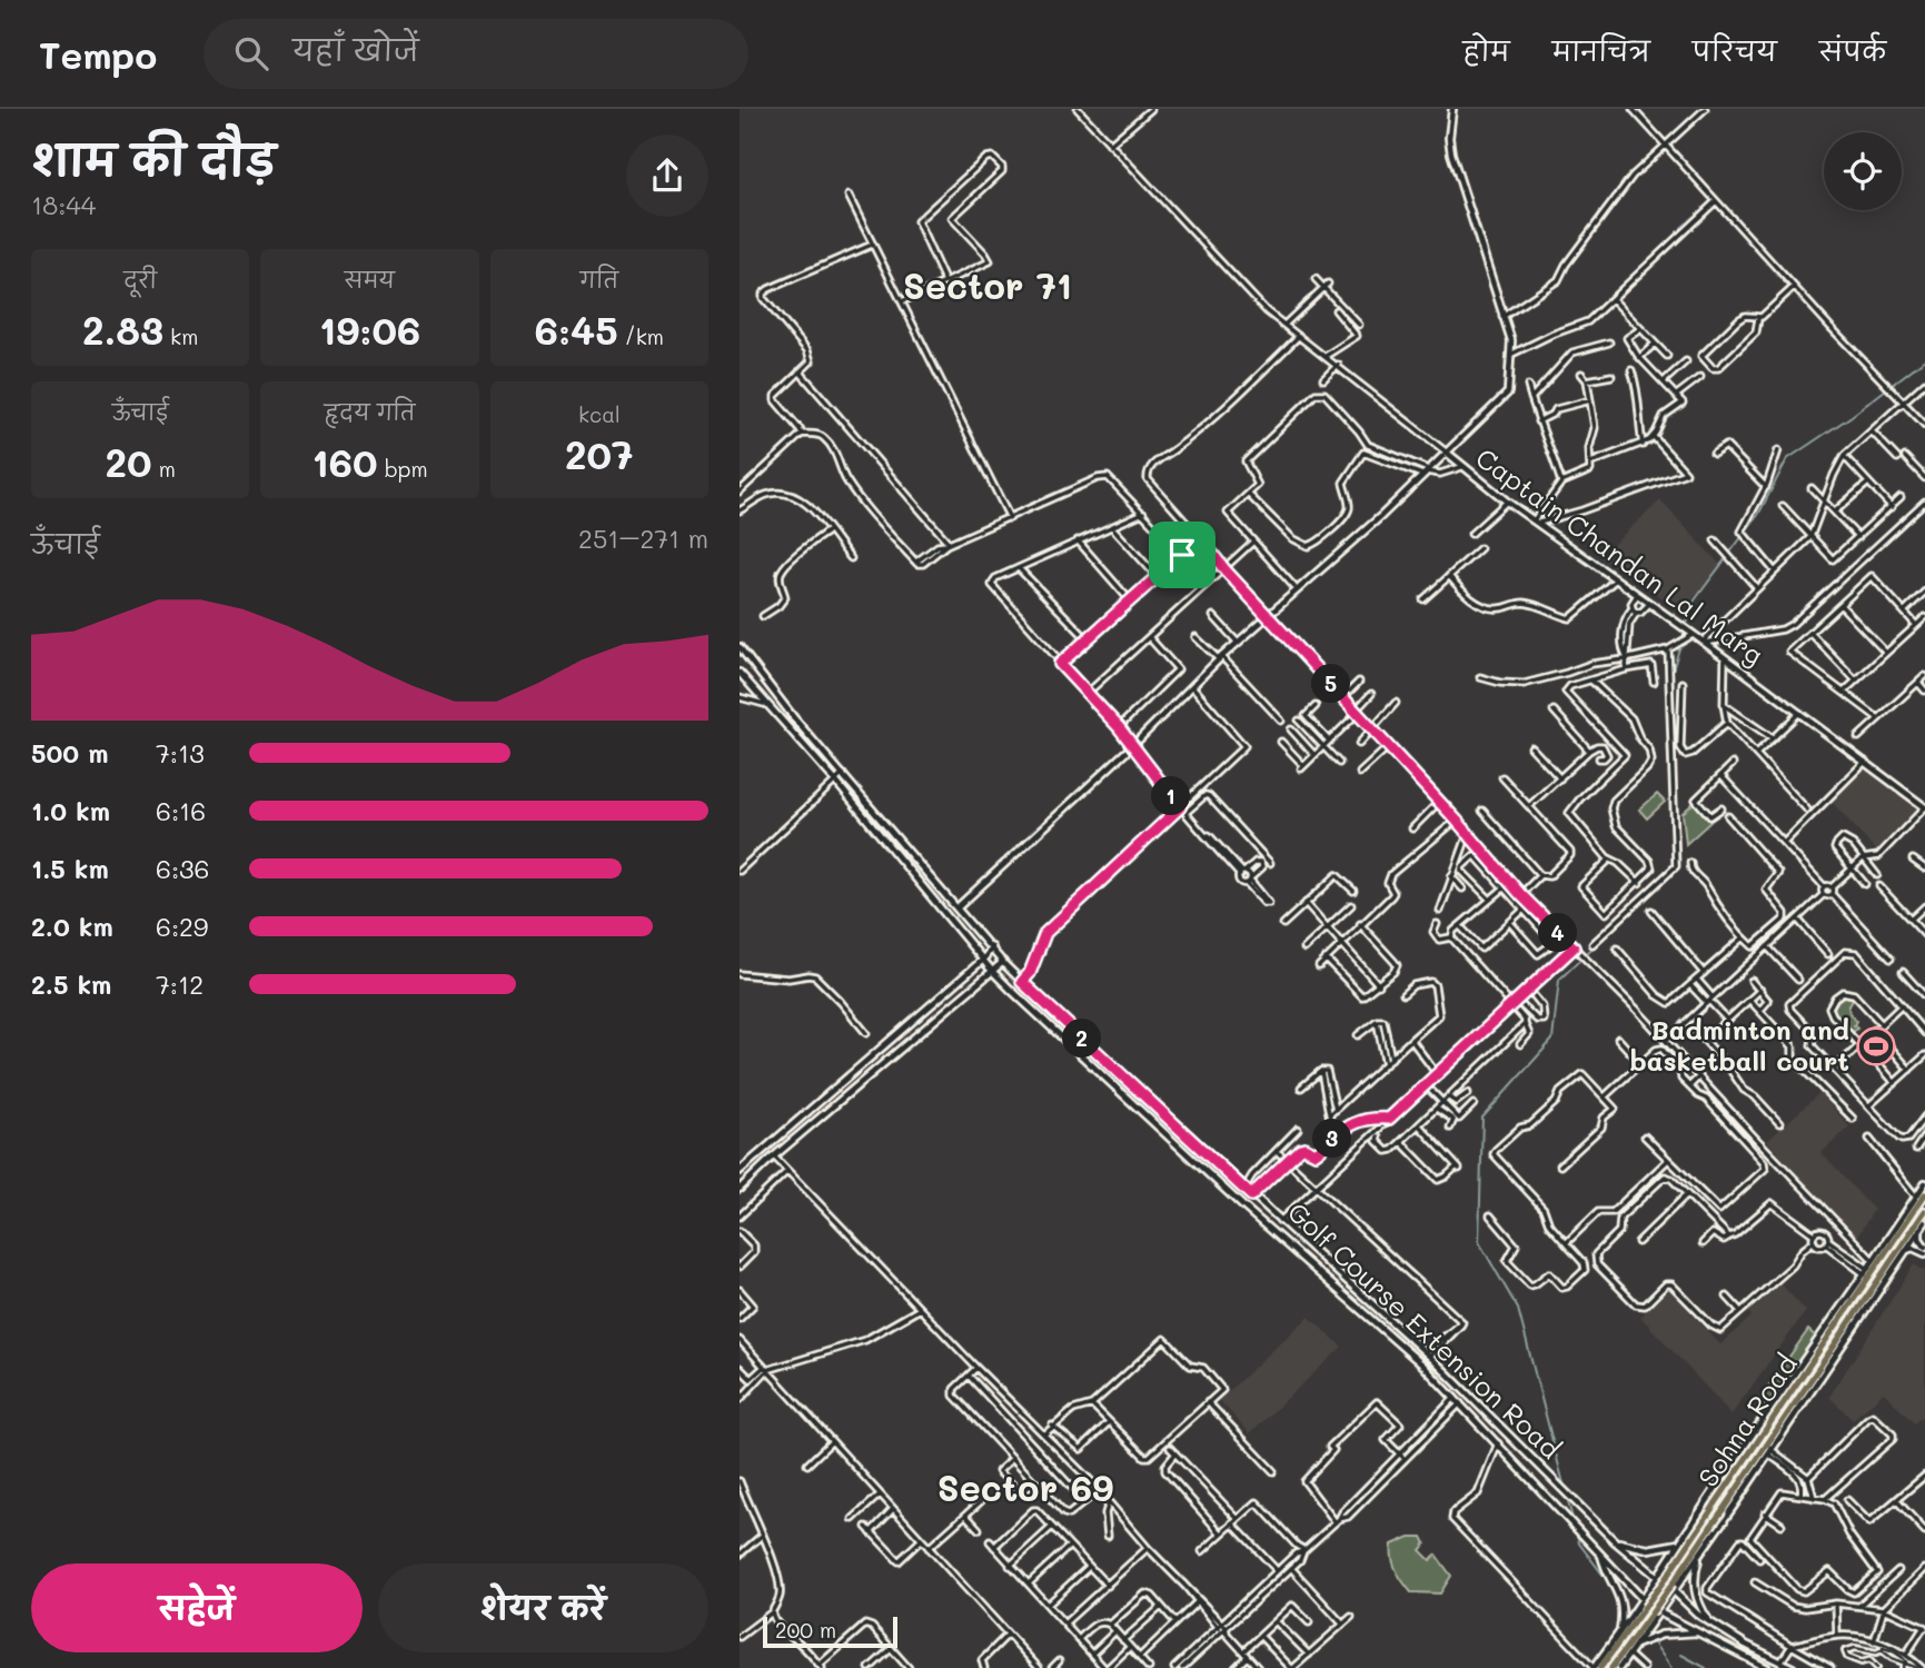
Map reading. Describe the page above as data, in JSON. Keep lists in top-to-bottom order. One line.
{"streets":{"highway":["Sohna Road"],"main road":["Captain Chandan Lal Marg","Golf Course Extension Road"]},"crossings":[["Golf Course Extension Road","Sohna Road"]],"districts":["Sector 71","Sector 69"],"places":{"sports":["Badminton and basketball court"]},"scale_bar":"200 m","page":{"header":"Tempo","search":"यहाँ खोजें","nav":["होम","मानचित्र","परिचय","संपर्क"],"heading":["शाम की दौड़","18:44"],"stats":[["दूरी","2.83 km"],["समय","19:06"],["गति","6:45 /km"],["ऊँचाई","20 m"],["हृदय गति","160 bpm"],["kcal","207"]],"chart":["ऊँचाई","251–271 m"],"pins":["5","1","4","2","3"],"list":[{"name":"500 m","note":"7:13"},{"name":"1.0 km","note":"6:16"},{"name":"1.5 km","note":"6:36"},{"name":"2.0 km","note":"6:29"},{"name":"2.5 km","note":"7:12"}],"buttons":["सहेजें","शेयर करें"],"scale":"200 m"}}
